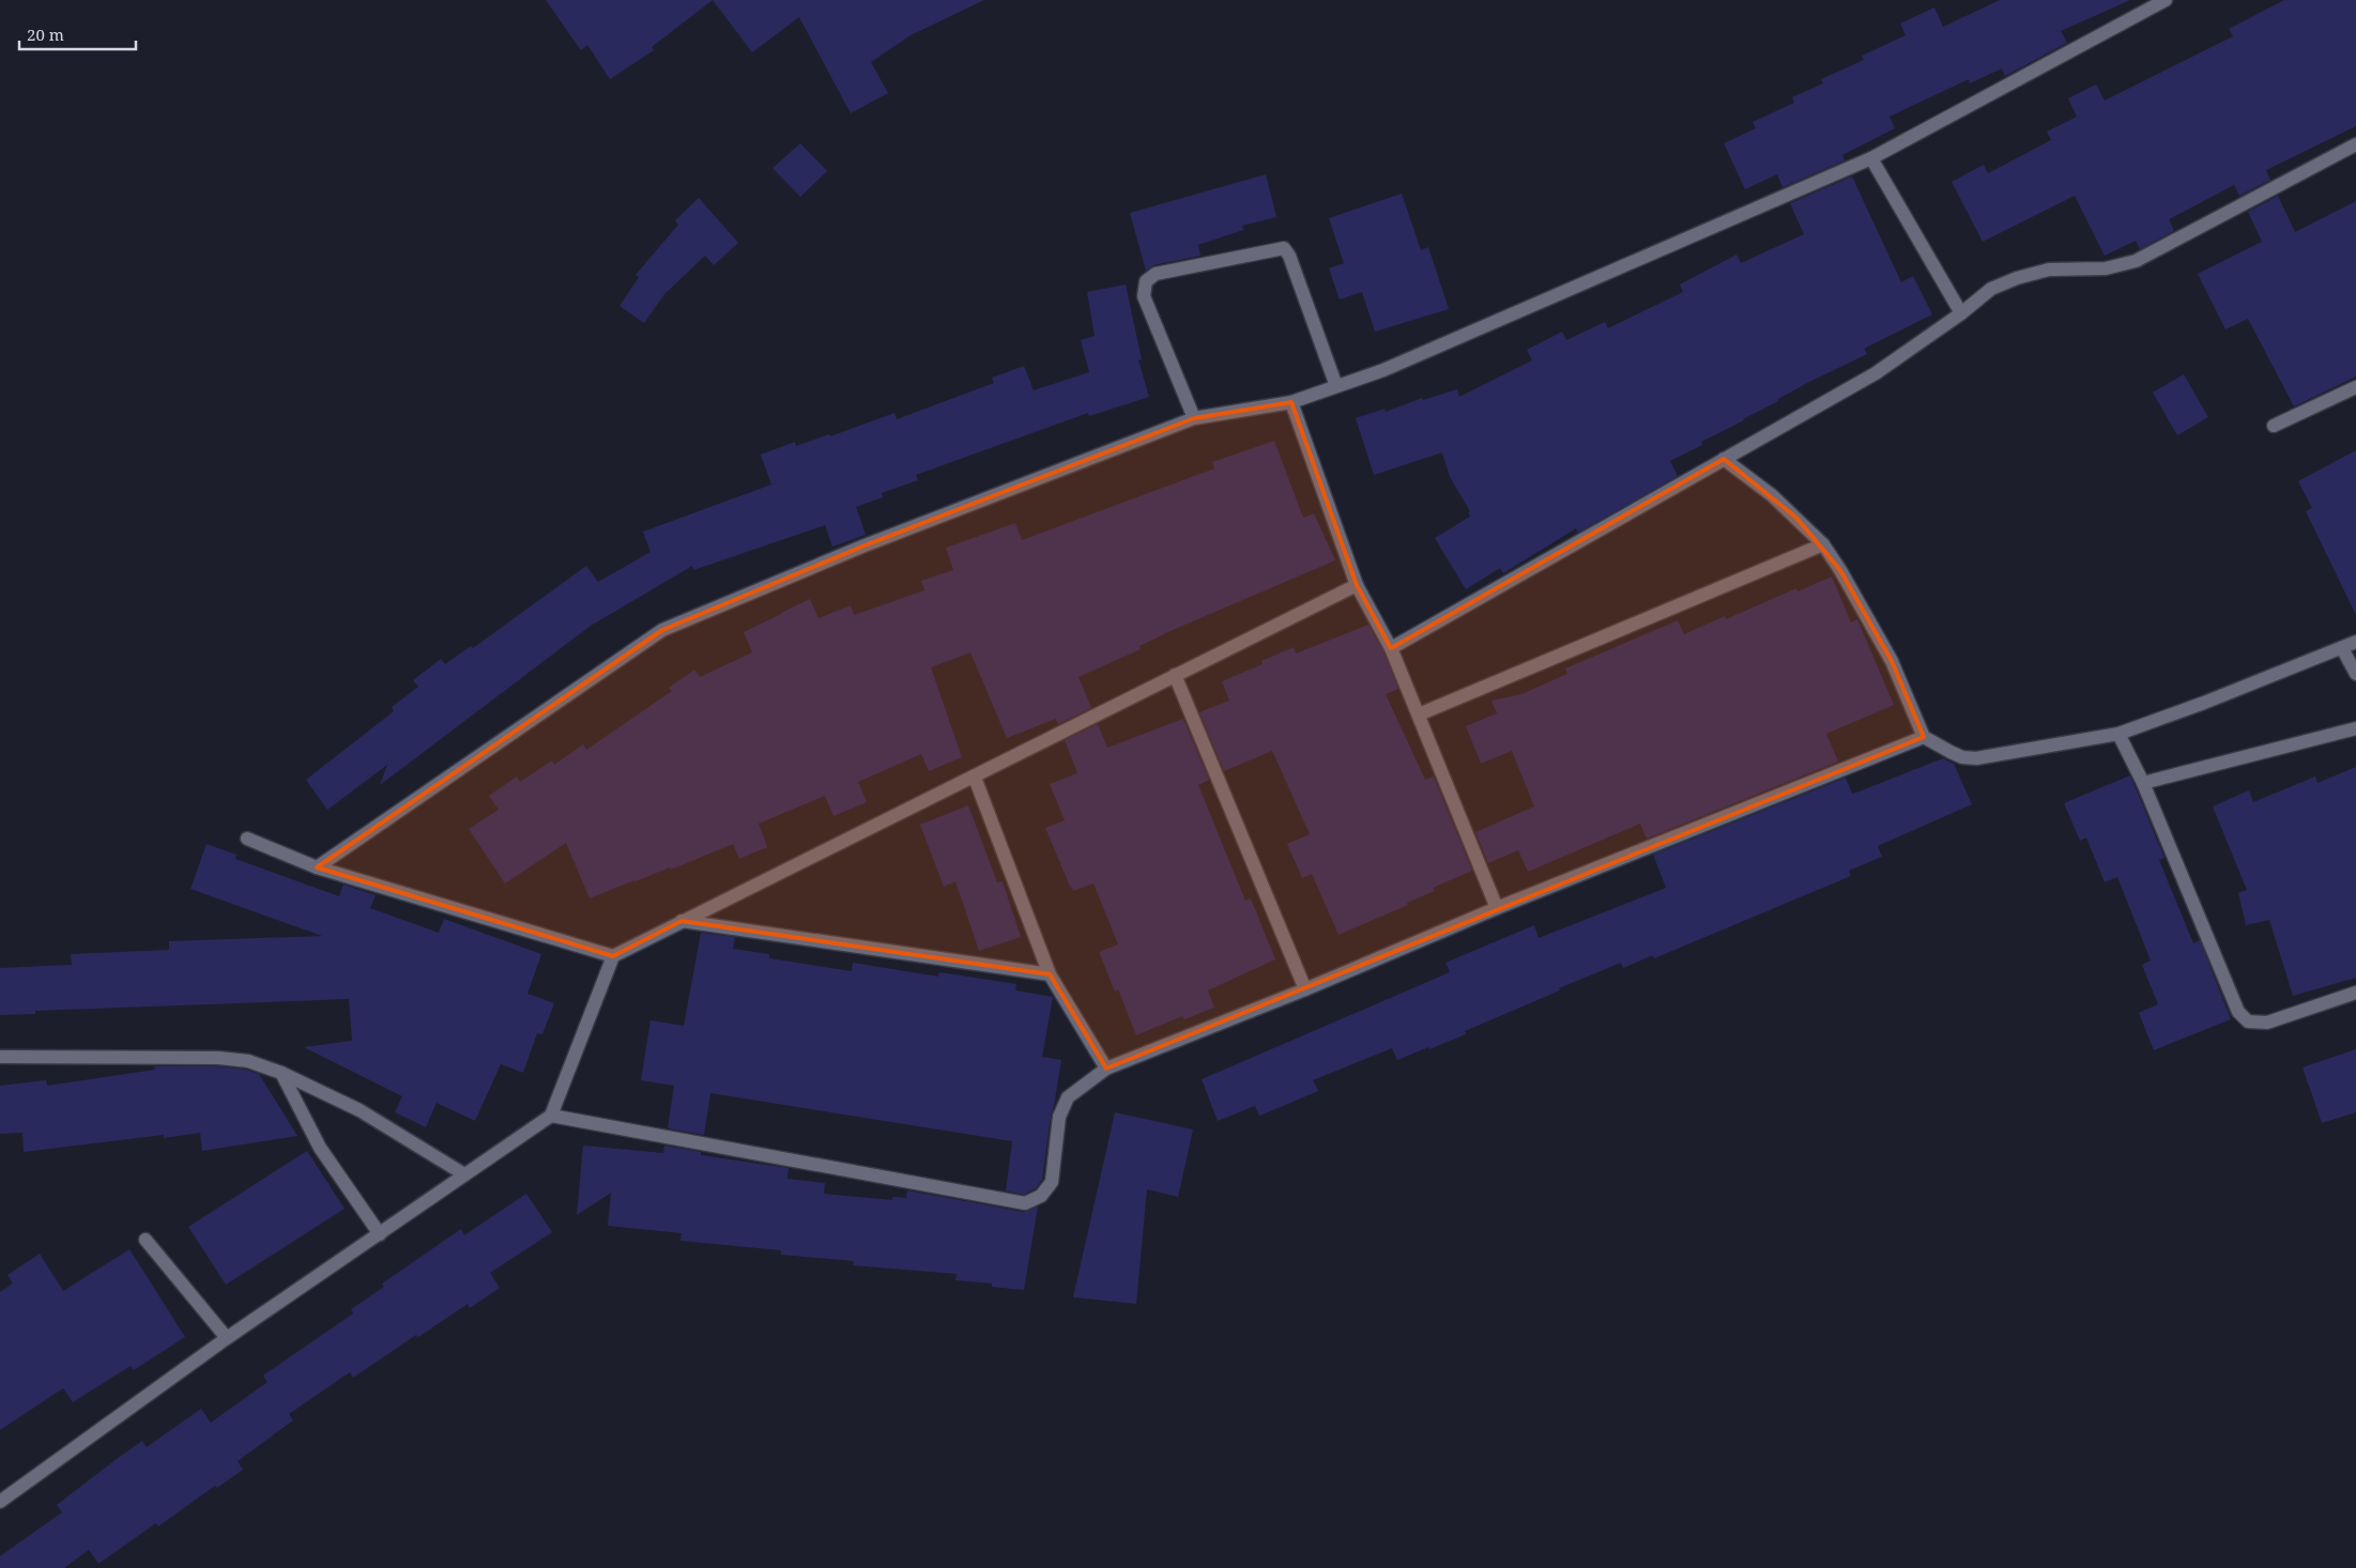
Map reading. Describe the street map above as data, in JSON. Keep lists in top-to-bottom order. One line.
{"scale_bar":"20 m"}
